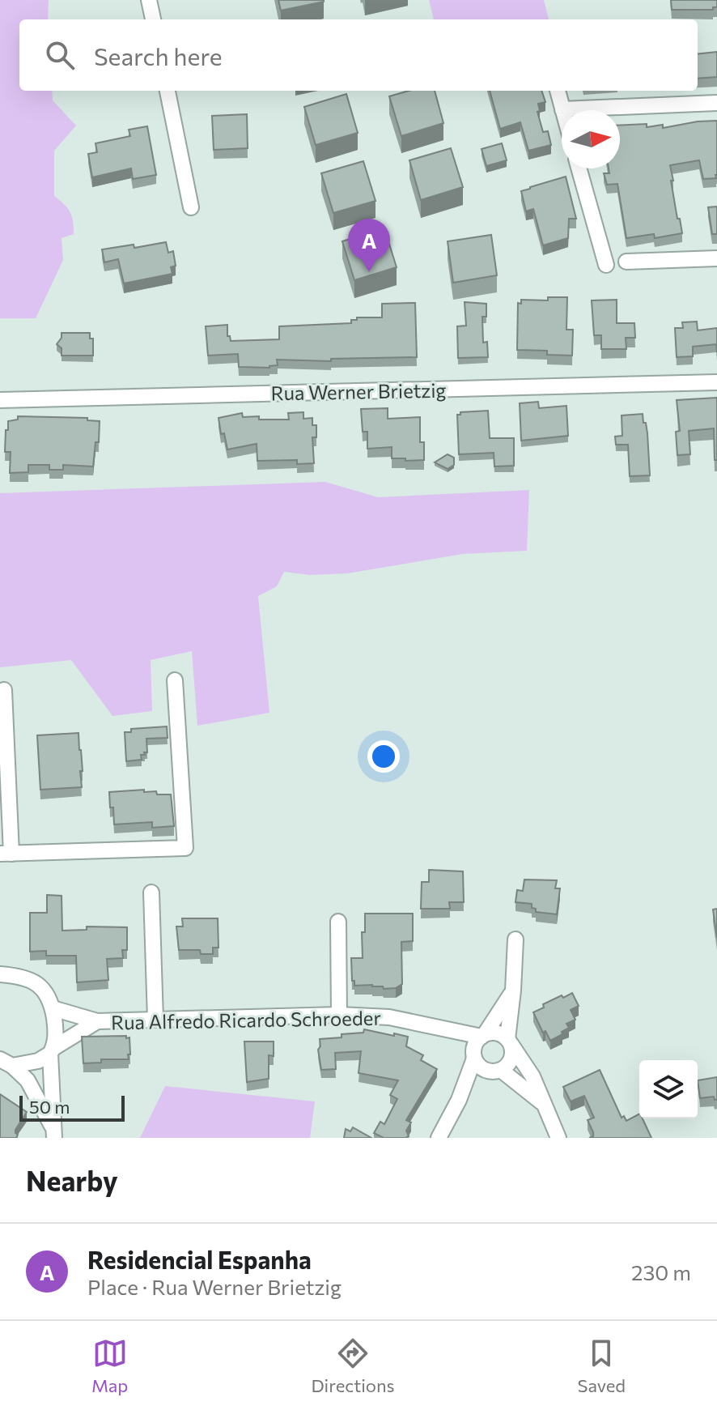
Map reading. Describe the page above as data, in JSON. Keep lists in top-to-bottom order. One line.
{"streets":{"street":["Rua Werner Brietzig","Rua Alfredo Ricardo Schroeder"]},"scale_bar":"50 m","north":"right","page":{"search":"Search here","pins":"A","scale":"50 m","heading":"Nearby","list":[{"mark":"A","name":"Residencial Espanha","note":"Place · Rua Werner Brietzig","value":"230 m"}],"nav":["Map","Directions","Saved"]}}
